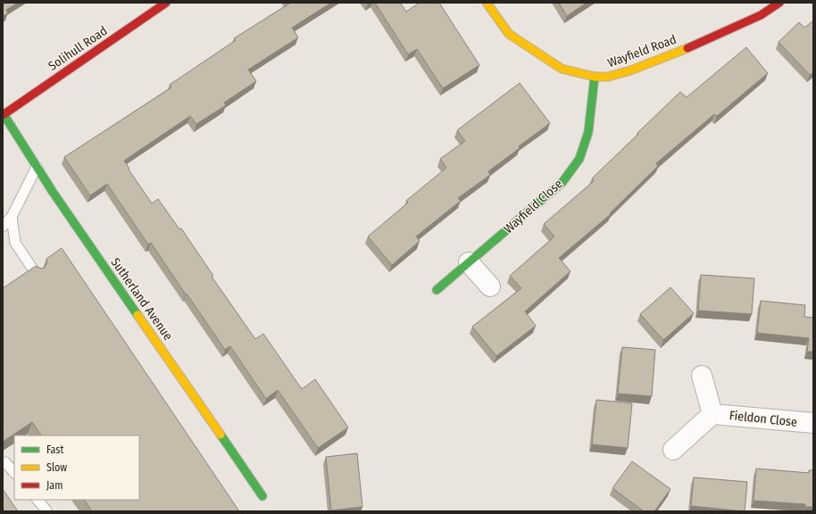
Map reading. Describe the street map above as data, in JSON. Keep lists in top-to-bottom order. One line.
{"streets":{"street":["Solihull Road","Wayfield Road","Wayfield Close","Sutherland Avenue","Fieldon Close"]},"crossings":[["Solihull Road","Sutherland Avenue"],["Wayfield Road","Wayfield Close"]],"legend":["Fast","Slow","Jam"]}
